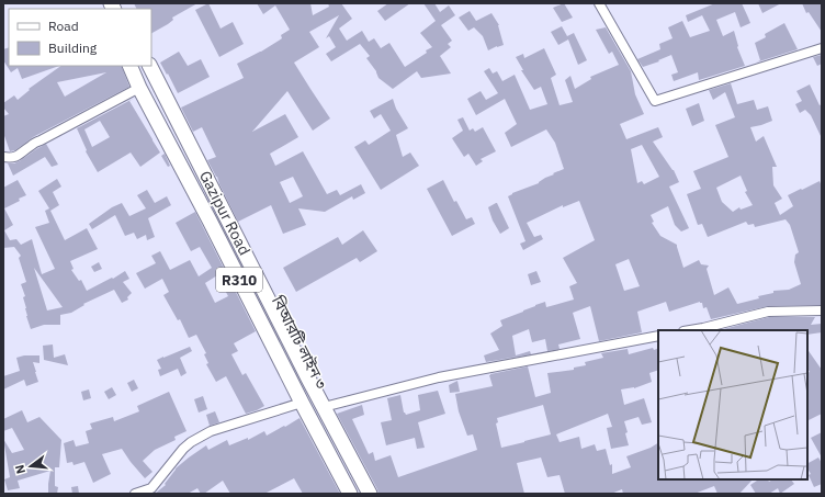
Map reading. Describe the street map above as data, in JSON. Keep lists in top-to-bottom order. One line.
{"streets":{"main road":["Gazipur Road","R310","বিআরটি লাইন ৩"]},"legend":["Road","Building"],"north":"left"}
